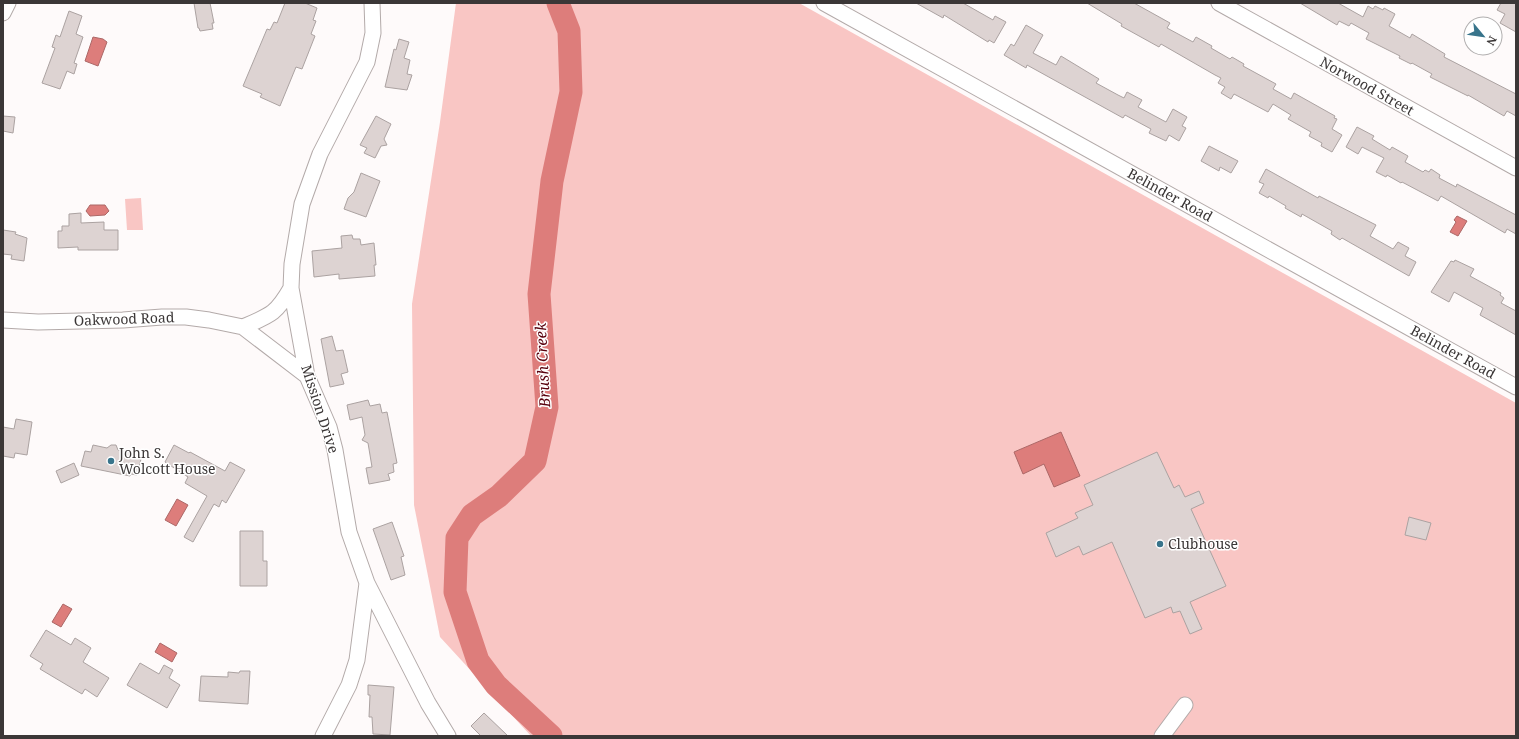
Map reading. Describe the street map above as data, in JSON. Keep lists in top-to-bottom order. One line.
{"streets":{"street":["Norwood Street","Belinder Road","Oakwood Road","Mission Drive"]},"crossings":[["Oakwood Road","Mission Drive"]],"water":["Brush Creek"],"places":["John S. Wolcott House","Clubhouse"],"north":"bottom right"}
